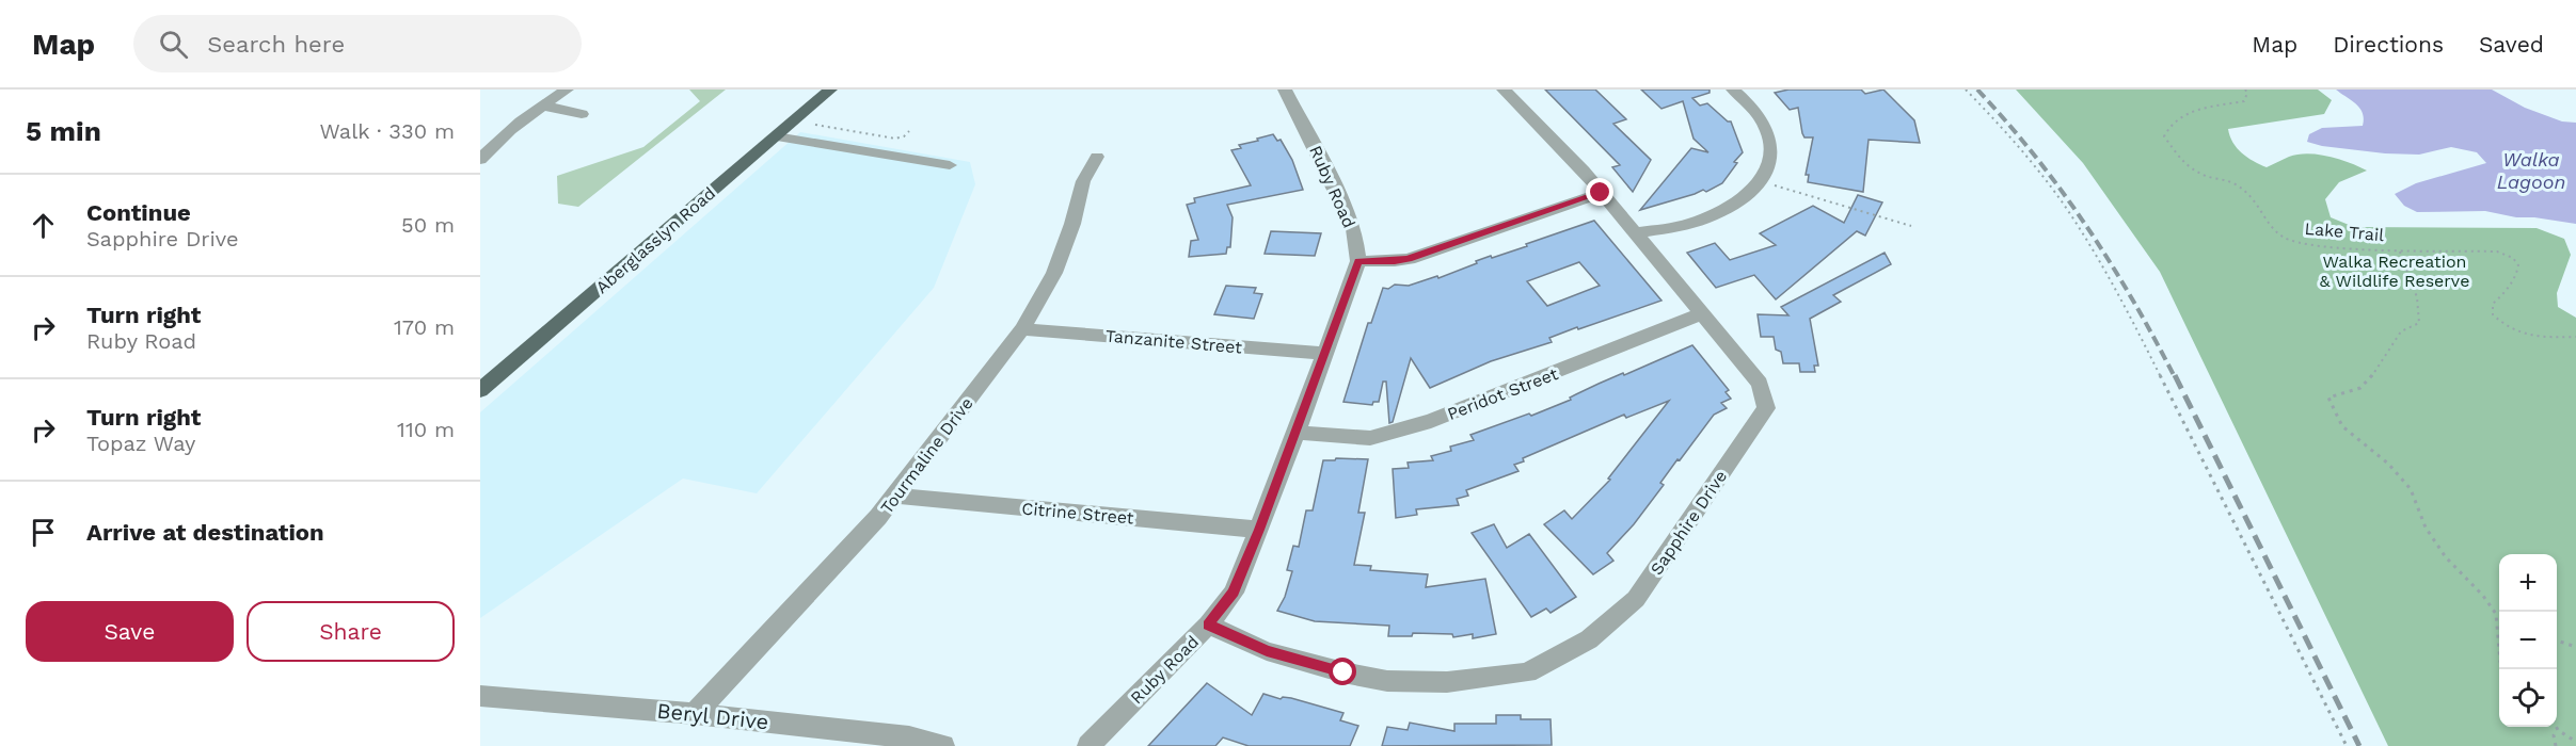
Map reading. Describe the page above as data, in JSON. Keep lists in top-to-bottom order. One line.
{"streets":{"main road":["Aberglasslyn Road"],"street":["Ruby Road","Tanzanite Street","Peridot Street","Tourmaline Drive","Citrine Street","Sapphire Drive","Beryl Drive"],"path":["Lake Trail"]},"crossings":[["Ruby Road","Tanzanite Street"],["Ruby Road","Peridot Street"],["Ruby Road","Citrine Street"],["Ruby Road","Sapphire Drive"],["Tanzanite Street","Tourmaline Drive"],["Peridot Street","Sapphire Drive"],["Tourmaline Drive","Citrine Street"],["Tourmaline Drive","Beryl Drive"]],"water":["Walka Lagoon"],"parks":["Walka Recreation & Wildlife Reserve"],"page":{"header":"Map","search":"Search here","nav":["Map","Directions","Saved"],"heading":["5 min","Walk · 330 m"],"list":[["Continue","Sapphire Drive","50 m"],["Turn right","Ruby Road","170 m"],["Turn right","Topaz Way","110 m"],"Arrive at destination"],"map_buttons":["+","−"],"buttons":["Save","Share"]}}
